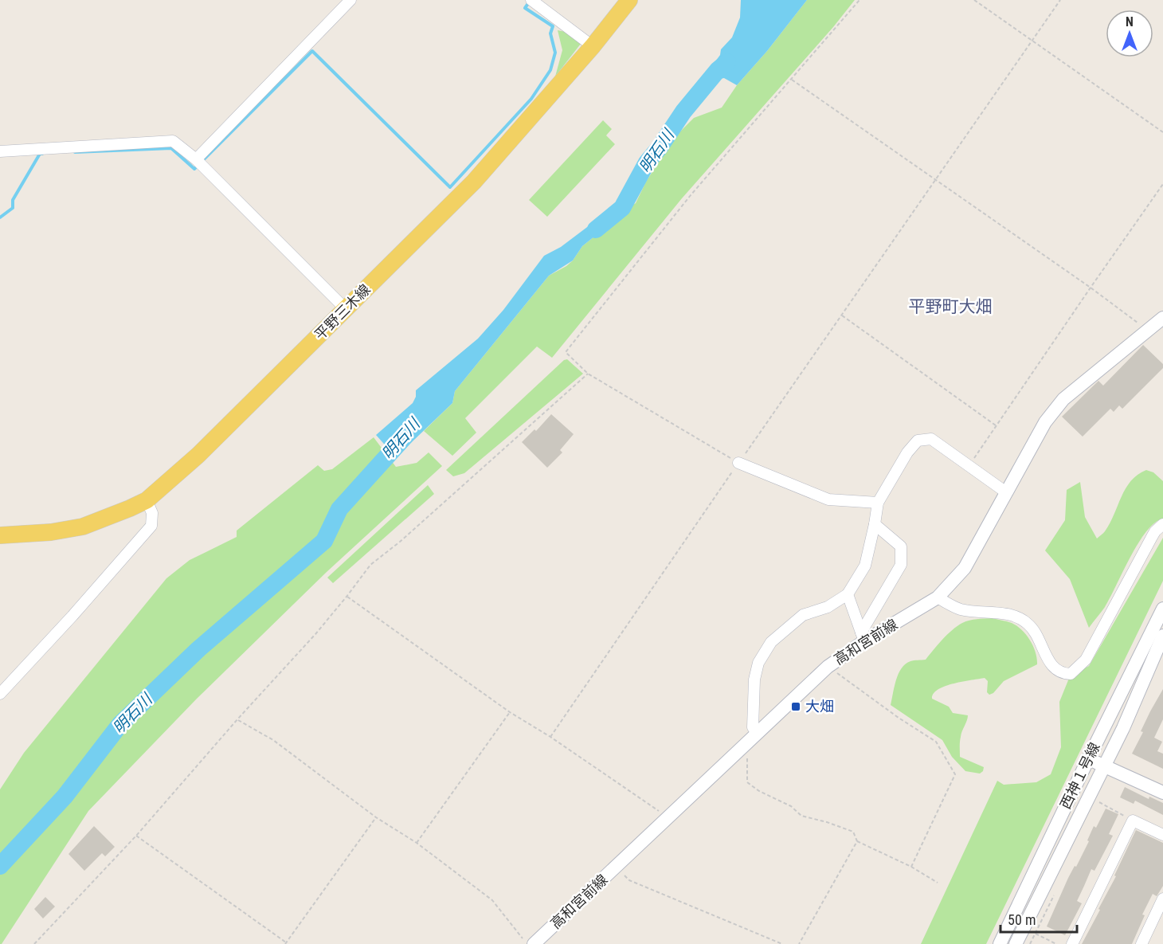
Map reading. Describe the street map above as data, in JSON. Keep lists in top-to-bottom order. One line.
{"streets":{"main road":["平野三木線"],"street":["高和宮前線","西神１号線"]},"districts":["平野町大畑"],"water":["明石川"],"places":{"transit":["大畑"]},"scale_bar":"50 m","north":"top"}
